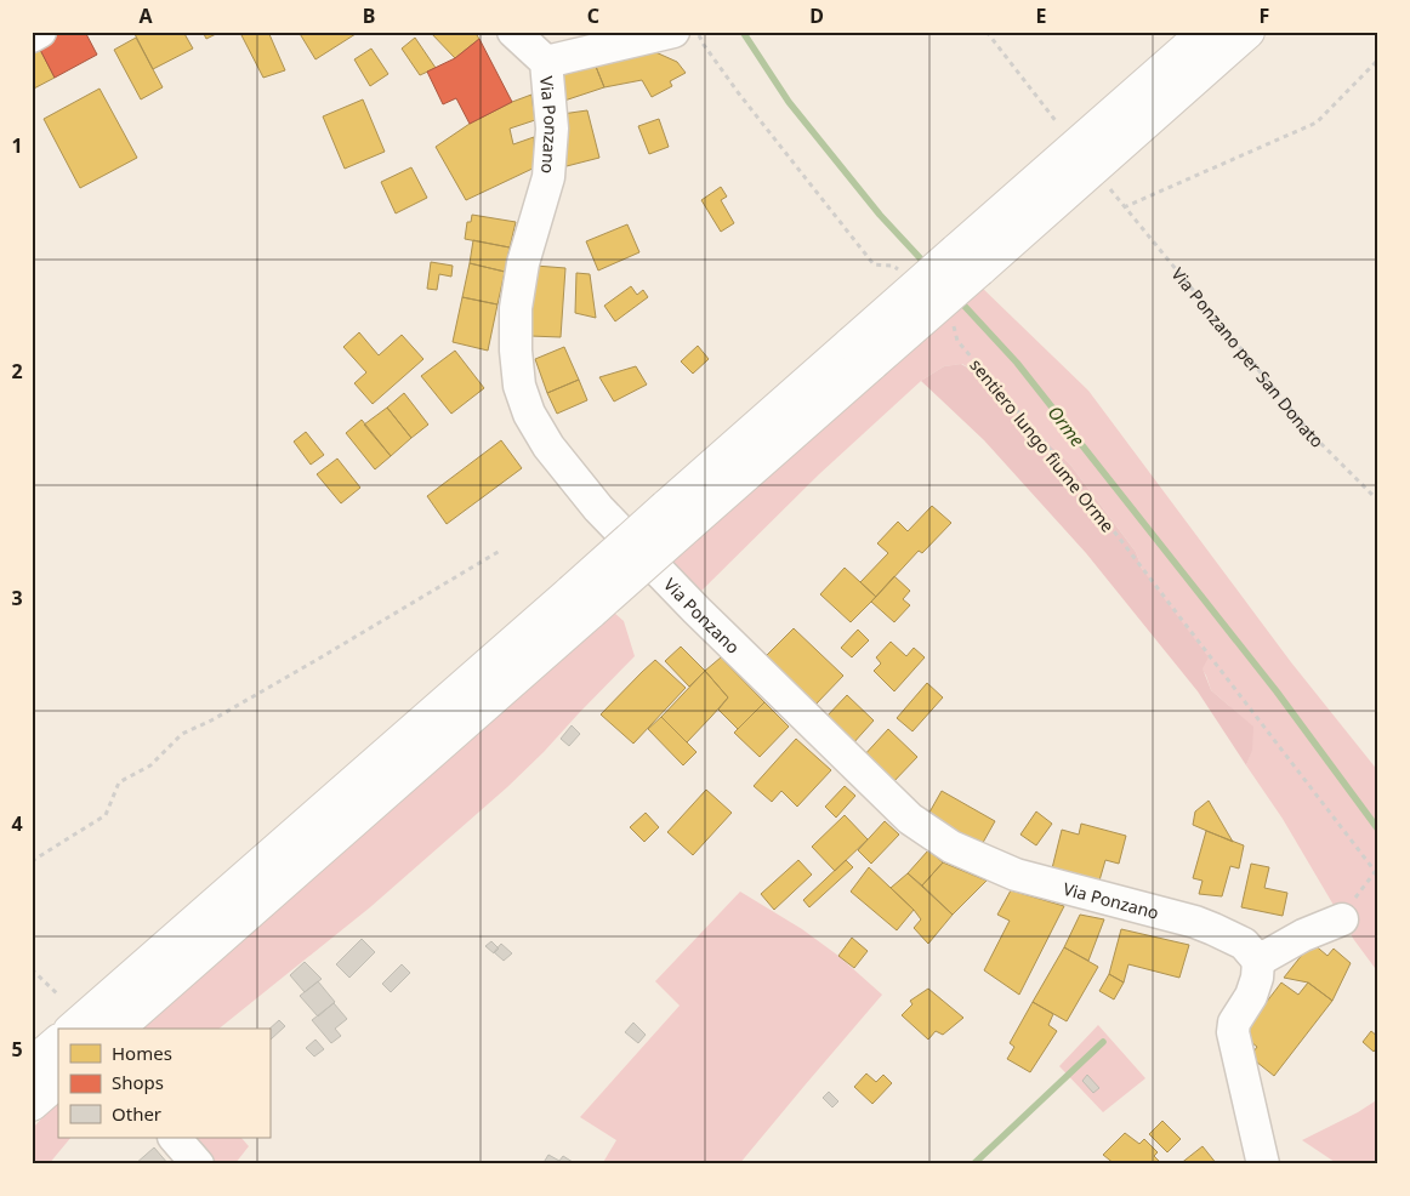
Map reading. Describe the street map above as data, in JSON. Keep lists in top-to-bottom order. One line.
{"streets":{"street":["Via Ponzano"],"path":["Via Ponzano per San Donato","sentiero lungo fiume Orme"]},"water":["Orme"],"legend":["Homes","Shops","Other"],"grid":{"columns":["A","B","C","D","E","F"],"rows":["1","2","3","4","5"]}}
